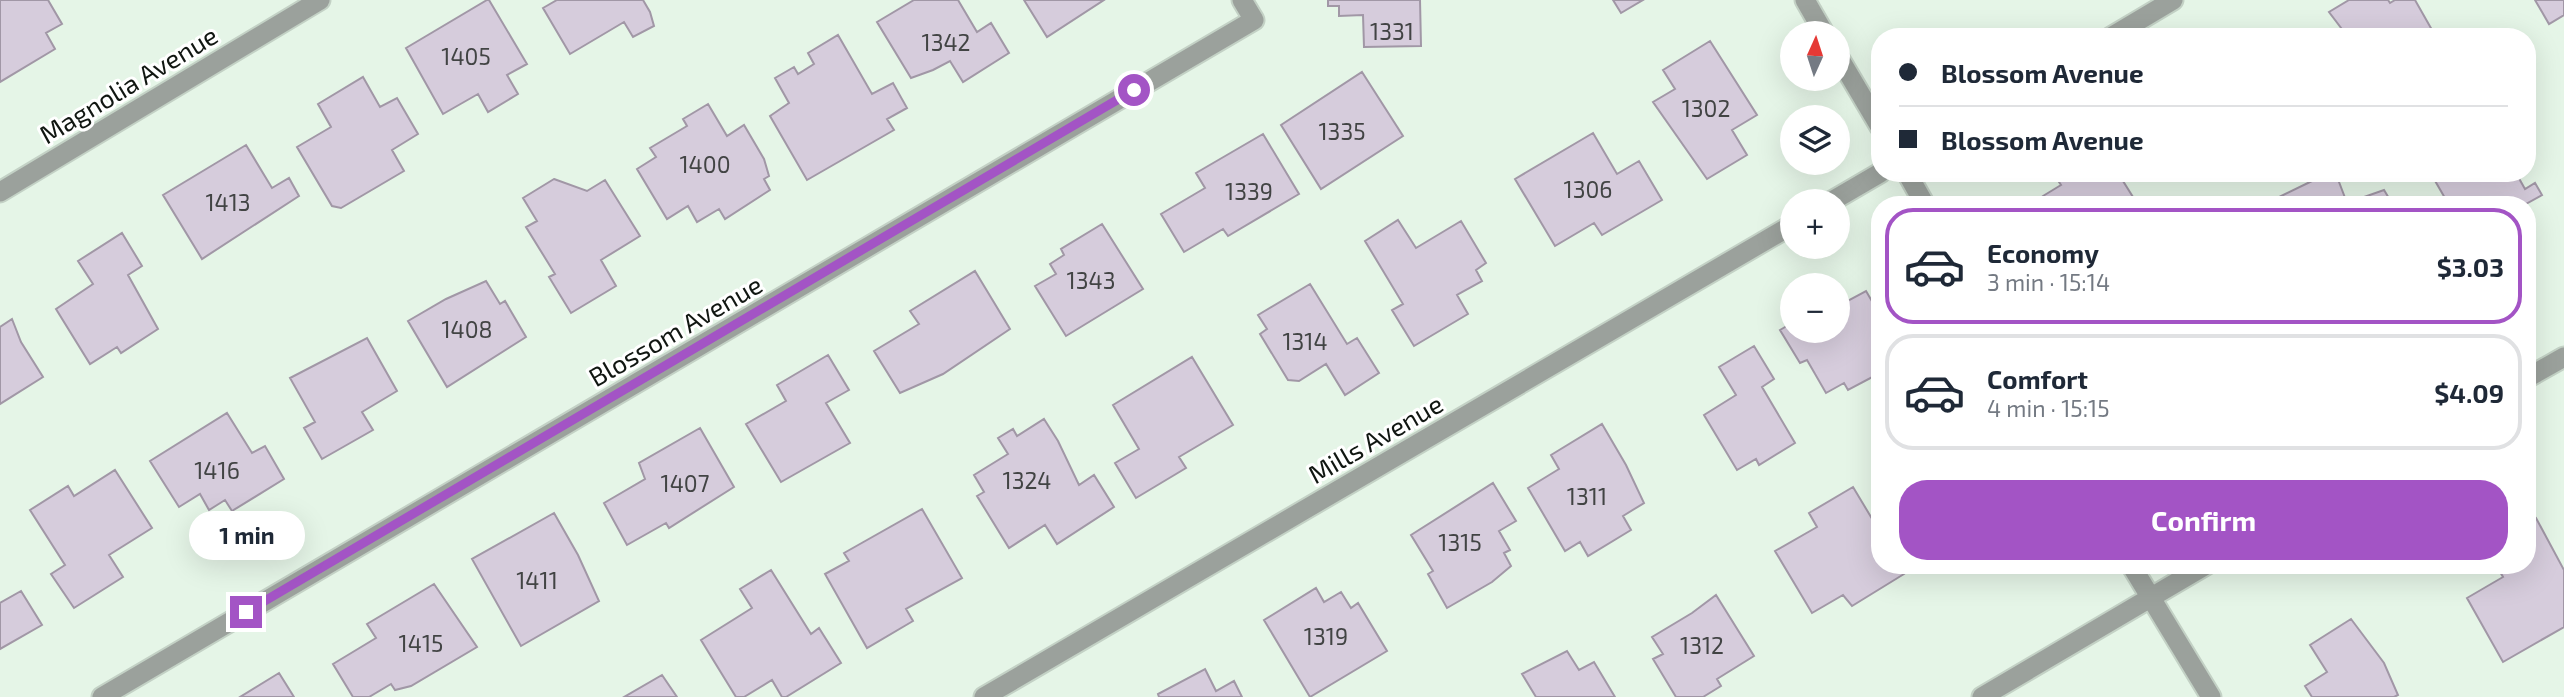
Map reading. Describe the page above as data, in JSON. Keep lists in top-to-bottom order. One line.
{"streets":{"street":["Magnolia Avenue","Blossom Avenue","Mills Avenue"]},"house_numbers":["1331","1342","1405","1302","1335","1400","1306","1339","1413","1343","1408","1314","1416","1324","1407","1311","1315","1411","1319","1415","1312"],"north":"top","page":{"map_buttons":["+","−"],"banner":["Blossom Avenue","Blossom Avenue"],"list":[{"name":"Economy","note":"3 min · 15:14","value":"$3.03"},{"name":"Comfort","note":"4 min · 15:15","value":"$4.09"}],"buttons":"Confirm","bubble":"1 min"}}
